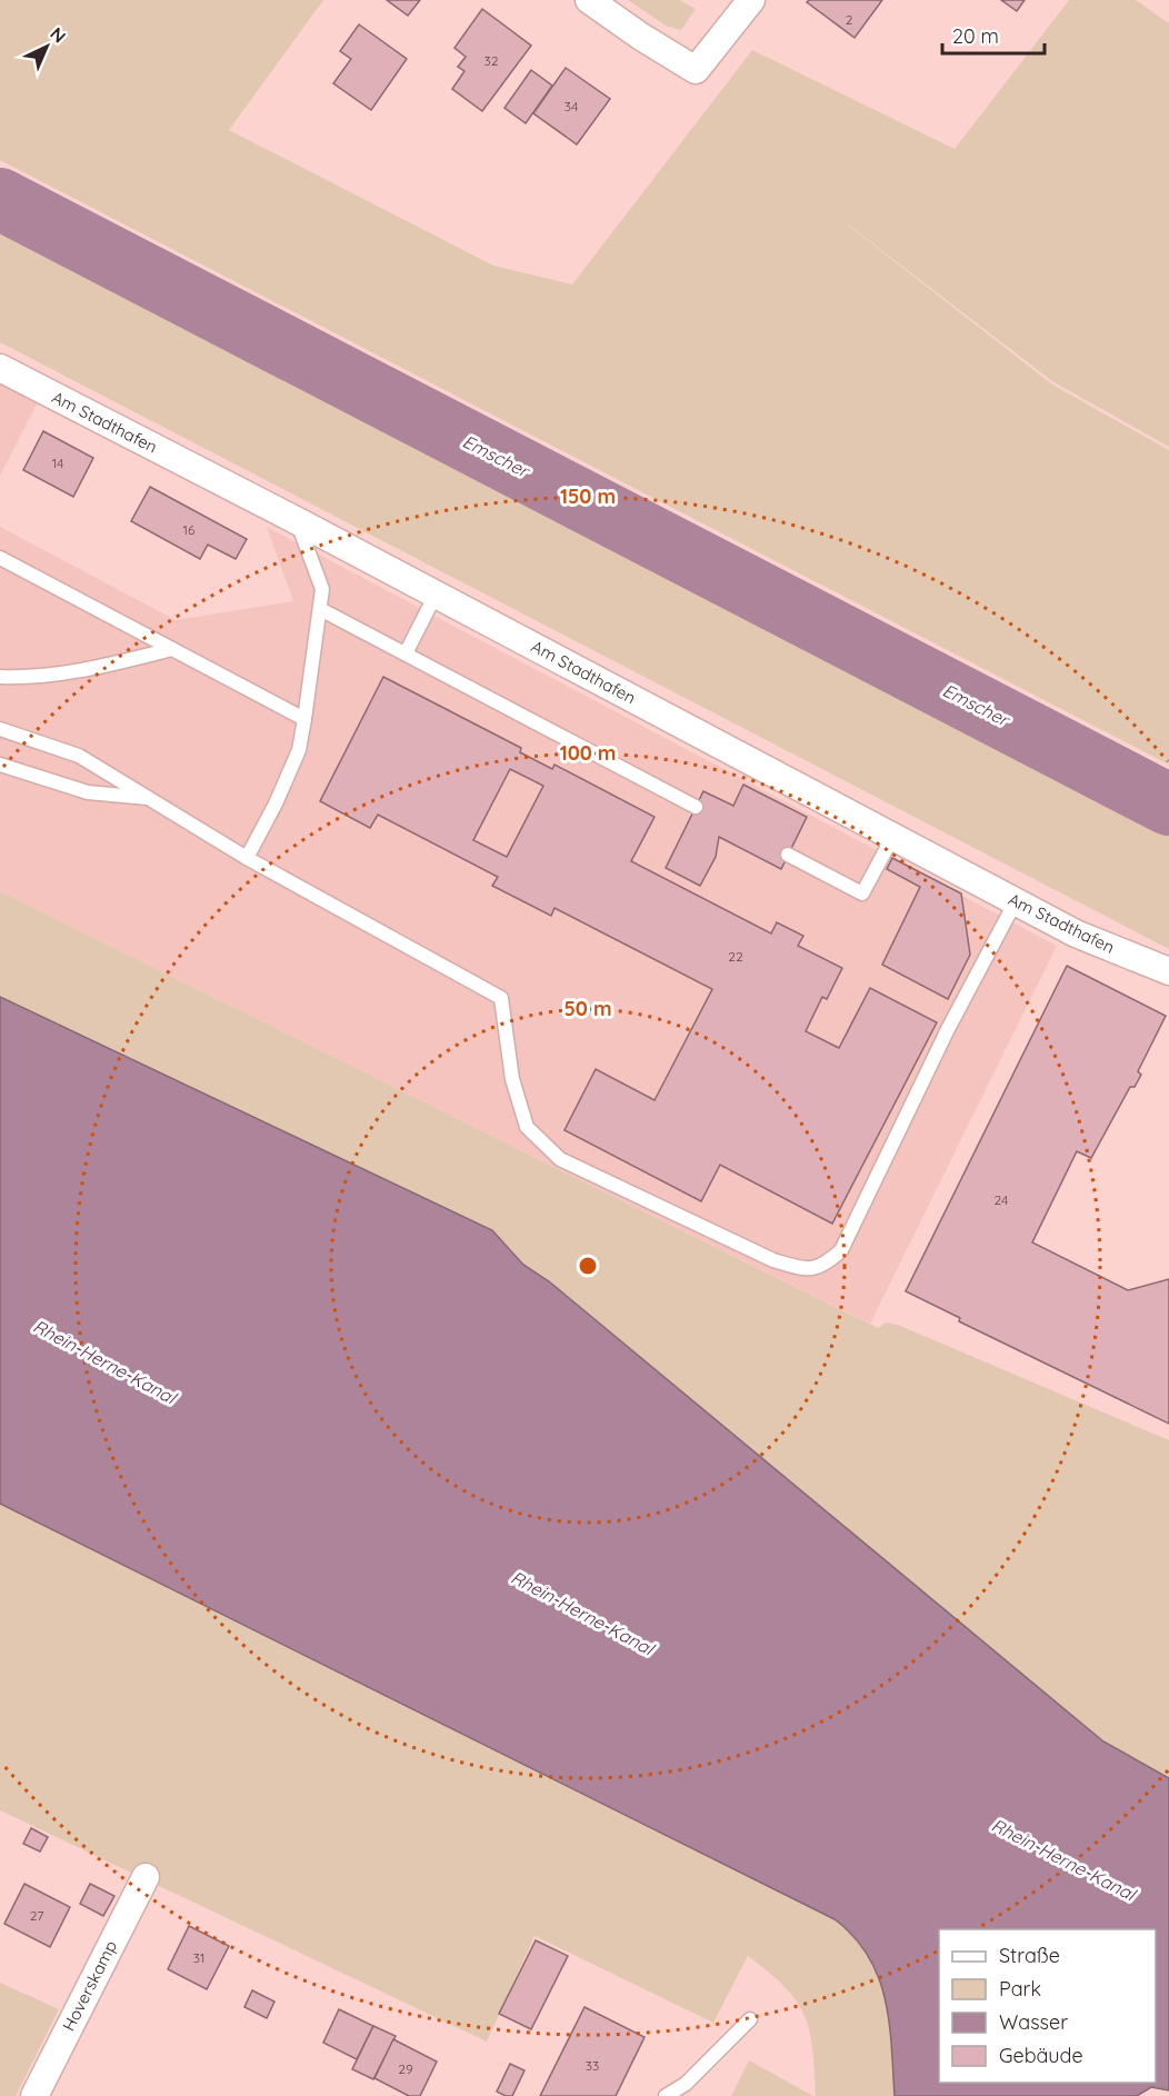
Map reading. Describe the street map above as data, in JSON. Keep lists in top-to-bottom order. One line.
{"streets":{"street":["Am Stadthafen","Hoverskamp"]},"water":["Emscher","Rhein-Herne-Kanal"],"house_numbers":["2","32","34","14","16","22","24","27","31","33","29"],"legend":["Straße","Park","Wasser","Gebäude"],"scale_bar":"20 m","north":"top right","rings":["150 m","100 m","50 m"]}
